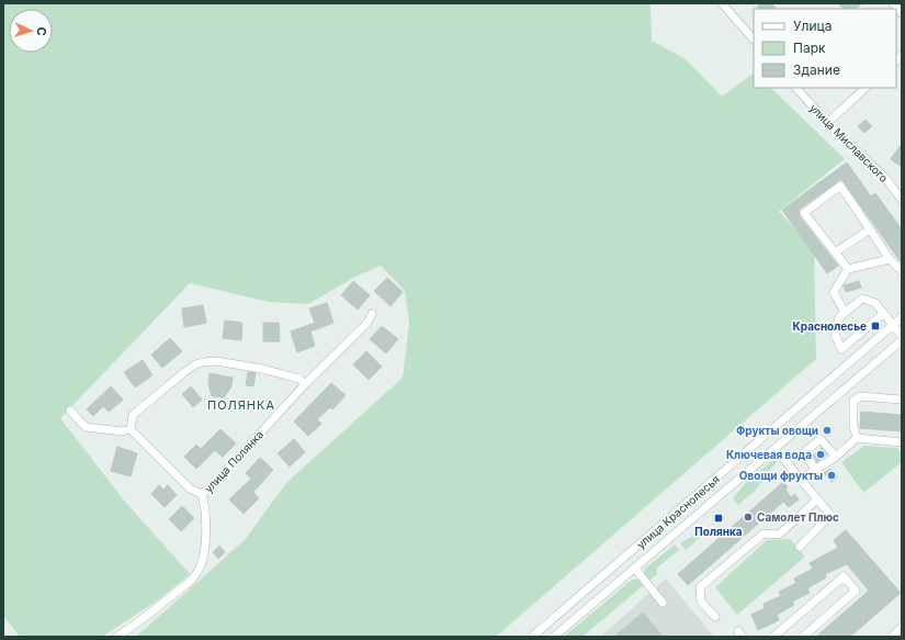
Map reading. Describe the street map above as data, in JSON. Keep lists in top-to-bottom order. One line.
{"streets":{"street":["улица Миславского","улица Полянка","улица Краснолесья"]},"districts":["ПОЛЯНКА"],"places":{"transit":["Краснолесье","Полянка"],"other":["Фрукты овощи","Ключевая вода","Овощи фрукты","Самолет Плюс"]},"legend":["Улица","Парк","Здание"],"north":"right"}
